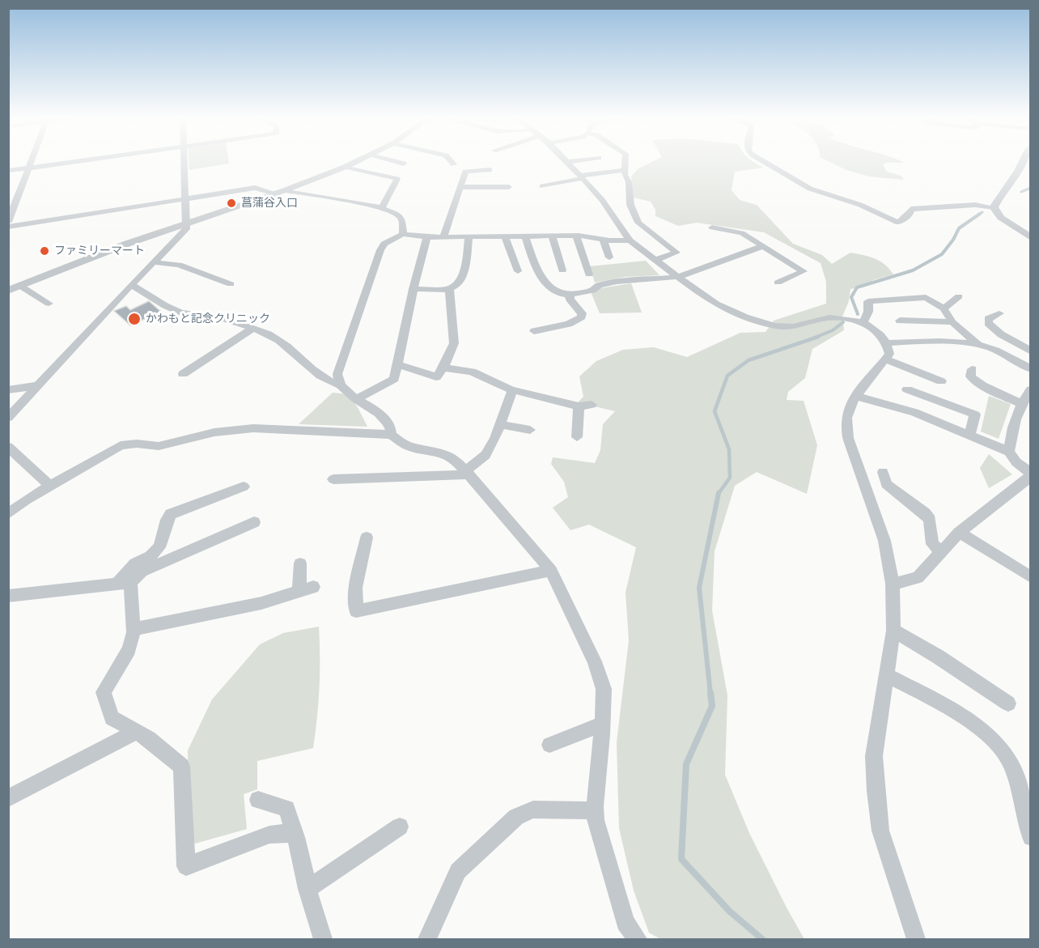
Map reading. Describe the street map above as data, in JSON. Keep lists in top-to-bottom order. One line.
{"places":["菖蒲谷入口","ファミリーマート","かわもと記念クリニック"]}
